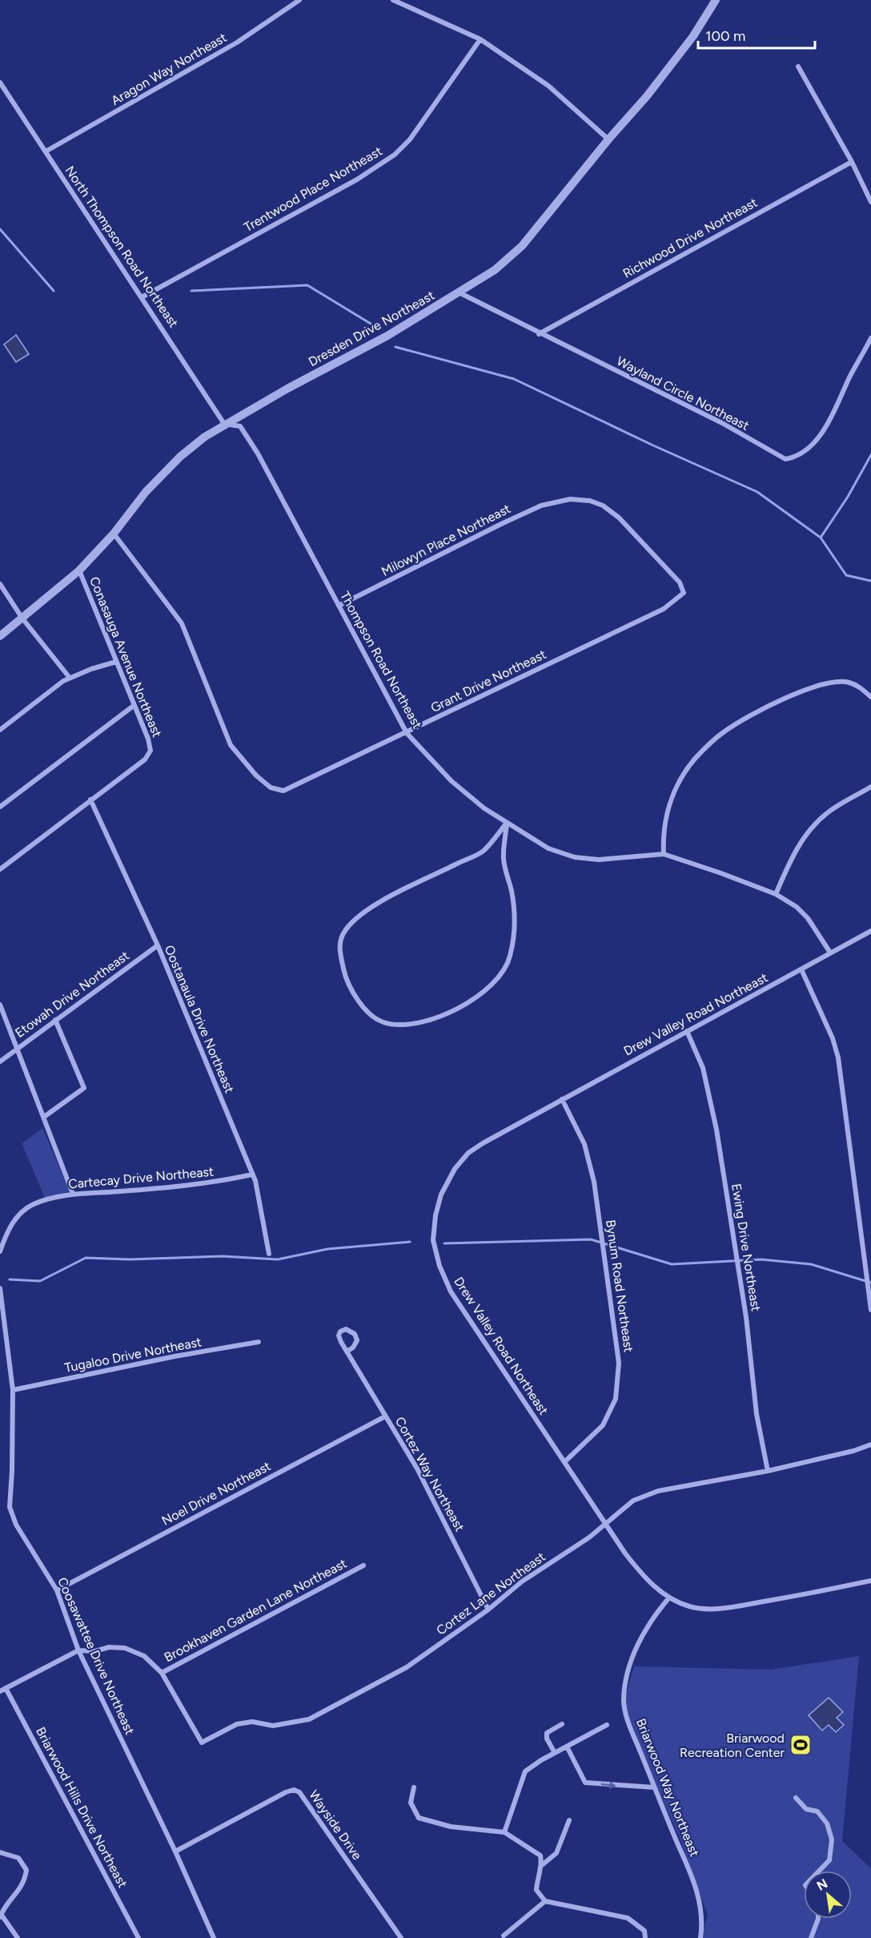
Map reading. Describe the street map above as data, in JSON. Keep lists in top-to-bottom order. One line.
{"streets":{"street":["Aragon Way Northeast","Trentwood Place Northeast","Richwood Drive Northeast","North Thompson Road Northeast","Dresden Drive Northeast","Wayland Circle Northeast","Milowyn Place Northeast","Conasauga Avenue Northeast","Thompson Road Northeast","Grant Drive Northeast","Etowah Drive Northeast","Drew Valley Road Northeast","Oostanaula Drive Northeast","Cartecay Drive Northeast","Ewing Drive Northeast","Bynum Road Northeast","Tugaloo Drive Northeast","Cortez Way Northeast","Noel Drive Northeast","Cortez Lane Northeast","Brookhaven Garden Lane Northeast","Coosawattee Drive Northeast","Briarwood Way Northeast","Briarwood Hills Drive Northeast","Wayside Drive"]},"crossings":[["Aragon Way Northeast","North Thompson Road Northeast"],["Trentwood Place Northeast","North Thompson Road Northeast"],["Richwood Drive Northeast","Wayland Circle Northeast"],["North Thompson Road Northeast","Dresden Drive Northeast"],["North Thompson Road Northeast","Thompson Road Northeast"],["Dresden Drive Northeast","Wayland Circle Northeast"],["Dresden Drive Northeast","Conasauga Avenue Northeast"],["Dresden Drive Northeast","Thompson Road Northeast"],["Dresden Drive Northeast","Grant Drive Northeast"],["Milowyn Place Northeast","Thompson Road Northeast"],["Milowyn Place Northeast","Grant Drive Northeast"],["Conasauga Avenue Northeast","Oostanaula Drive Northeast"],["Thompson Road Northeast","Grant Drive Northeast"],["Thompson Road Northeast","Drew Valley Road Northeast"],["Etowah Drive Northeast","Oostanaula Drive Northeast"],["Drew Valley Road Northeast","Ewing Drive Northeast"],["Drew Valley Road Northeast","Bynum Road Northeast"],["Drew Valley Road Northeast","Cortez Lane Northeast"],["Drew Valley Road Northeast","Briarwood Way Northeast"],["Oostanaula Drive Northeast","Cartecay Drive Northeast"],["Ewing Drive Northeast","Cortez Lane Northeast"],["Tugaloo Drive Northeast","Coosawattee Drive Northeast"],["Cortez Way Northeast","Noel Drive Northeast"],["Cortez Way Northeast","Cortez Lane Northeast"],["Noel Drive Northeast","Coosawattee Drive Northeast"],["Cortez Lane Northeast","Brookhaven Garden Lane Northeast"],["Brookhaven Garden Lane Northeast","Coosawattee Drive Northeast"],["Coosawattee Drive Northeast","Wayside Drive"]],"places":{"sports":["Briarwood Recreation Center"]},"scale_bar":"100 m","north":"top left"}
